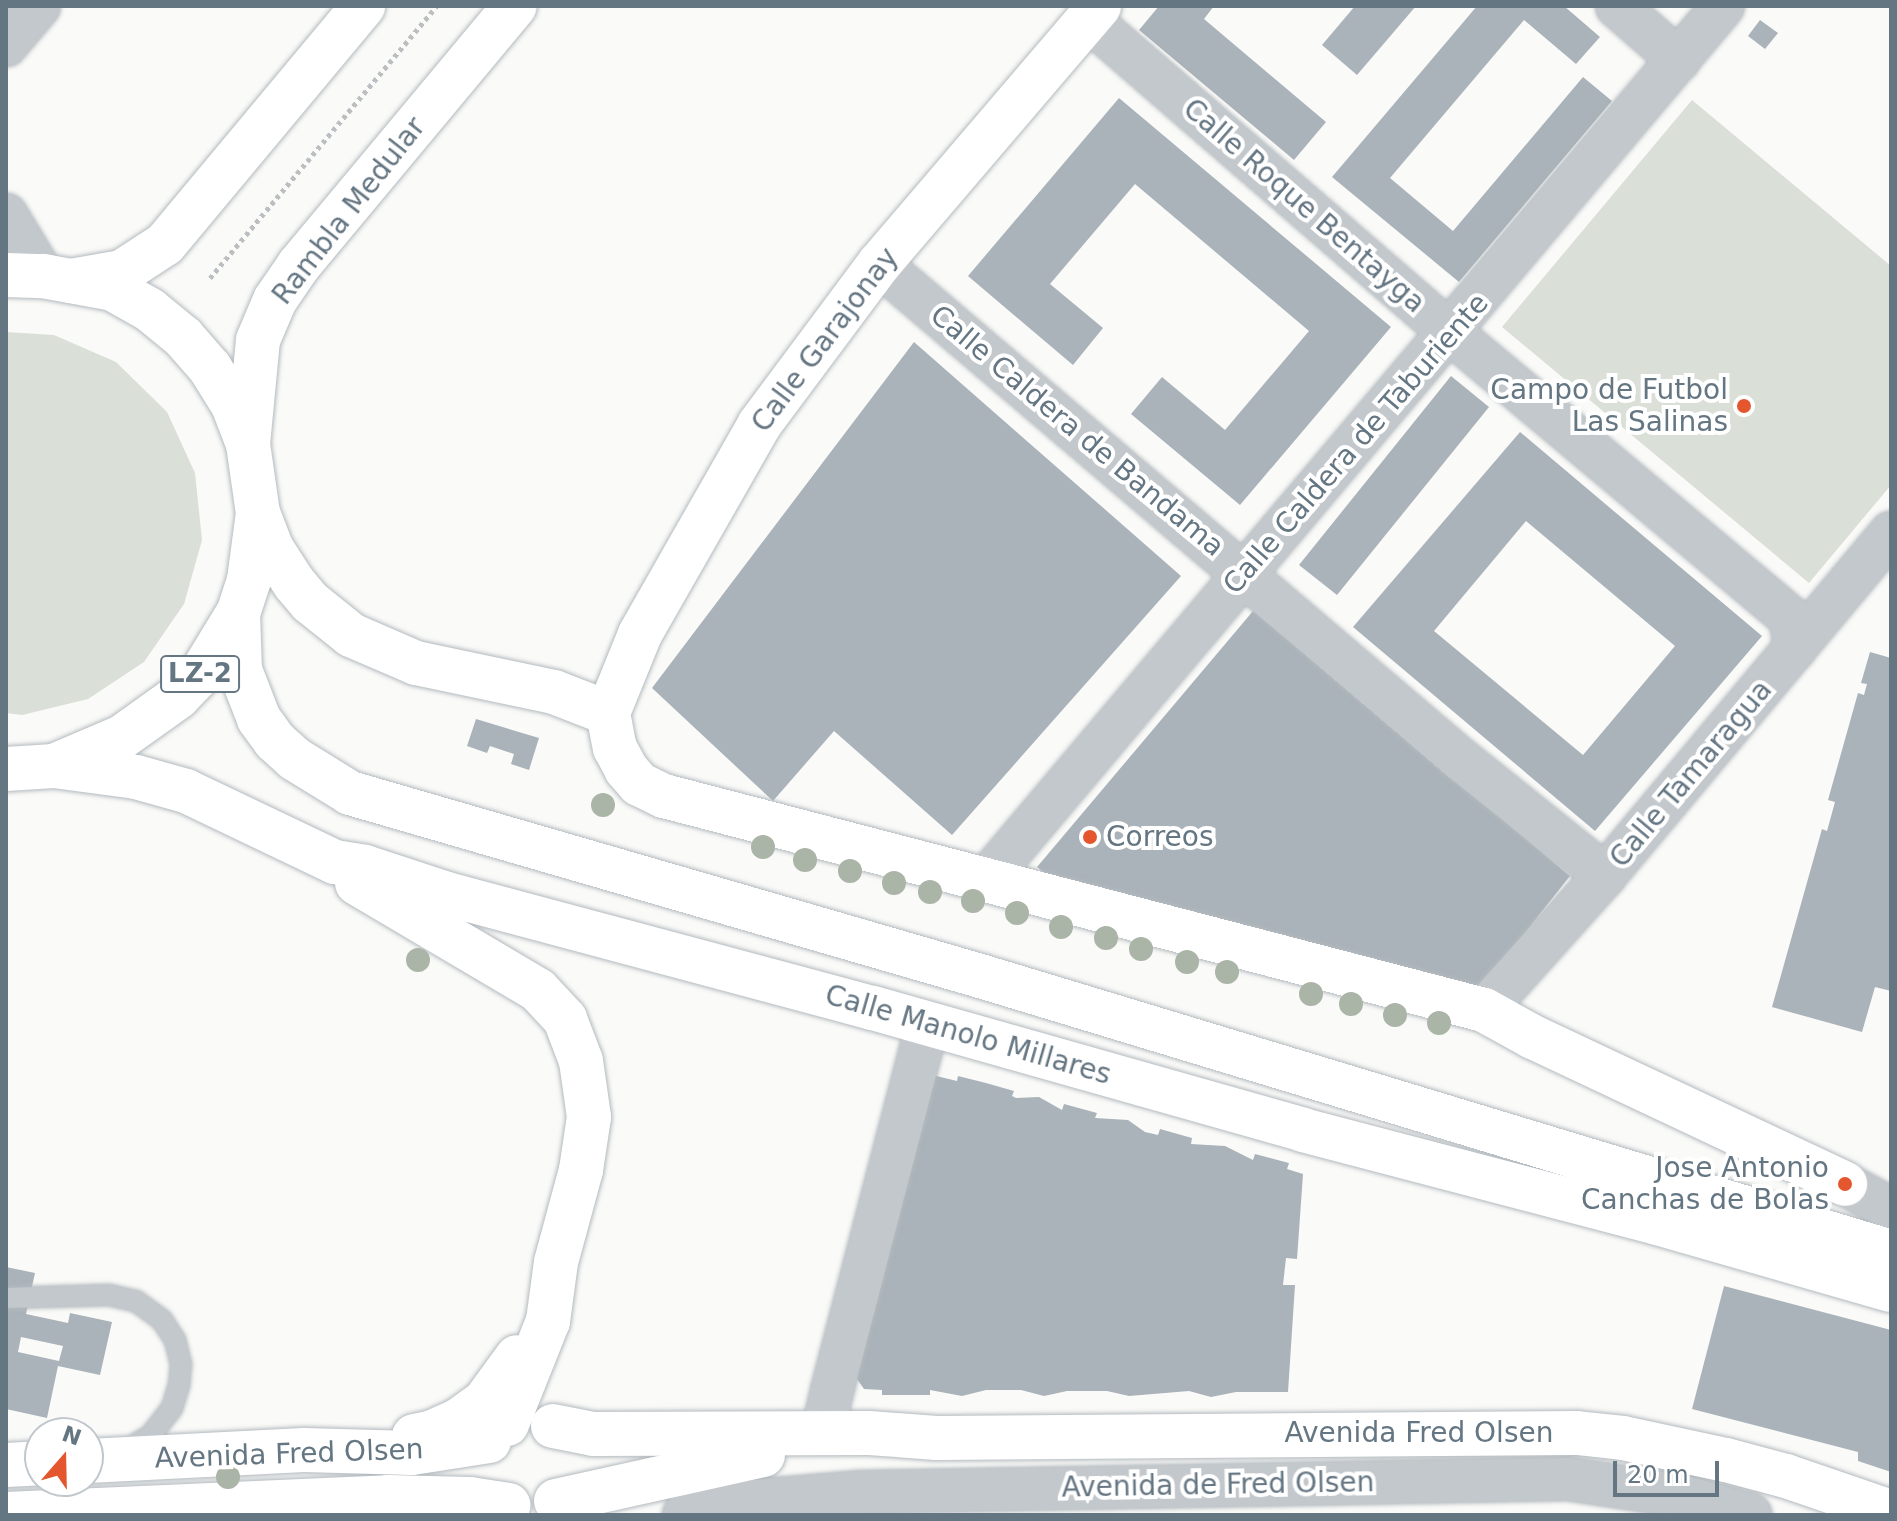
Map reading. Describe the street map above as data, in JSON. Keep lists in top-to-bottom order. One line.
{"streets":{"main road":["Rambla Medular","Calle Garajonay","LZ-2","Calle Manolo Millares","Avenida Fred Olsen"],"street":["Calle Roque Bentayga","Calle Caldera de Bandama","Calle Caldera de Taburiente","Calle Tamaragua","Avenida de Fred Olsen"]},"crossings":[["Calle Roque Bentayga","Calle Garajonay"],["Calle Roque Bentayga","Calle Caldera de Taburiente"],["Calle Roque Bentayga","Calle Tamaragua"],["Rambla Medular","LZ-2"],["Calle Garajonay","Calle Caldera de Bandama"],["Calle Caldera de Bandama","Calle Caldera de Taburiente"],["Calle Caldera de Bandama","Calle Tamaragua"],["LZ-2","Calle Manolo Millares"]],"places":["Campo de Futbol Las Salinas","Correos","Jose Antonio Canchas de Bolas"],"scale_bar":"20 m","north":"top"}
